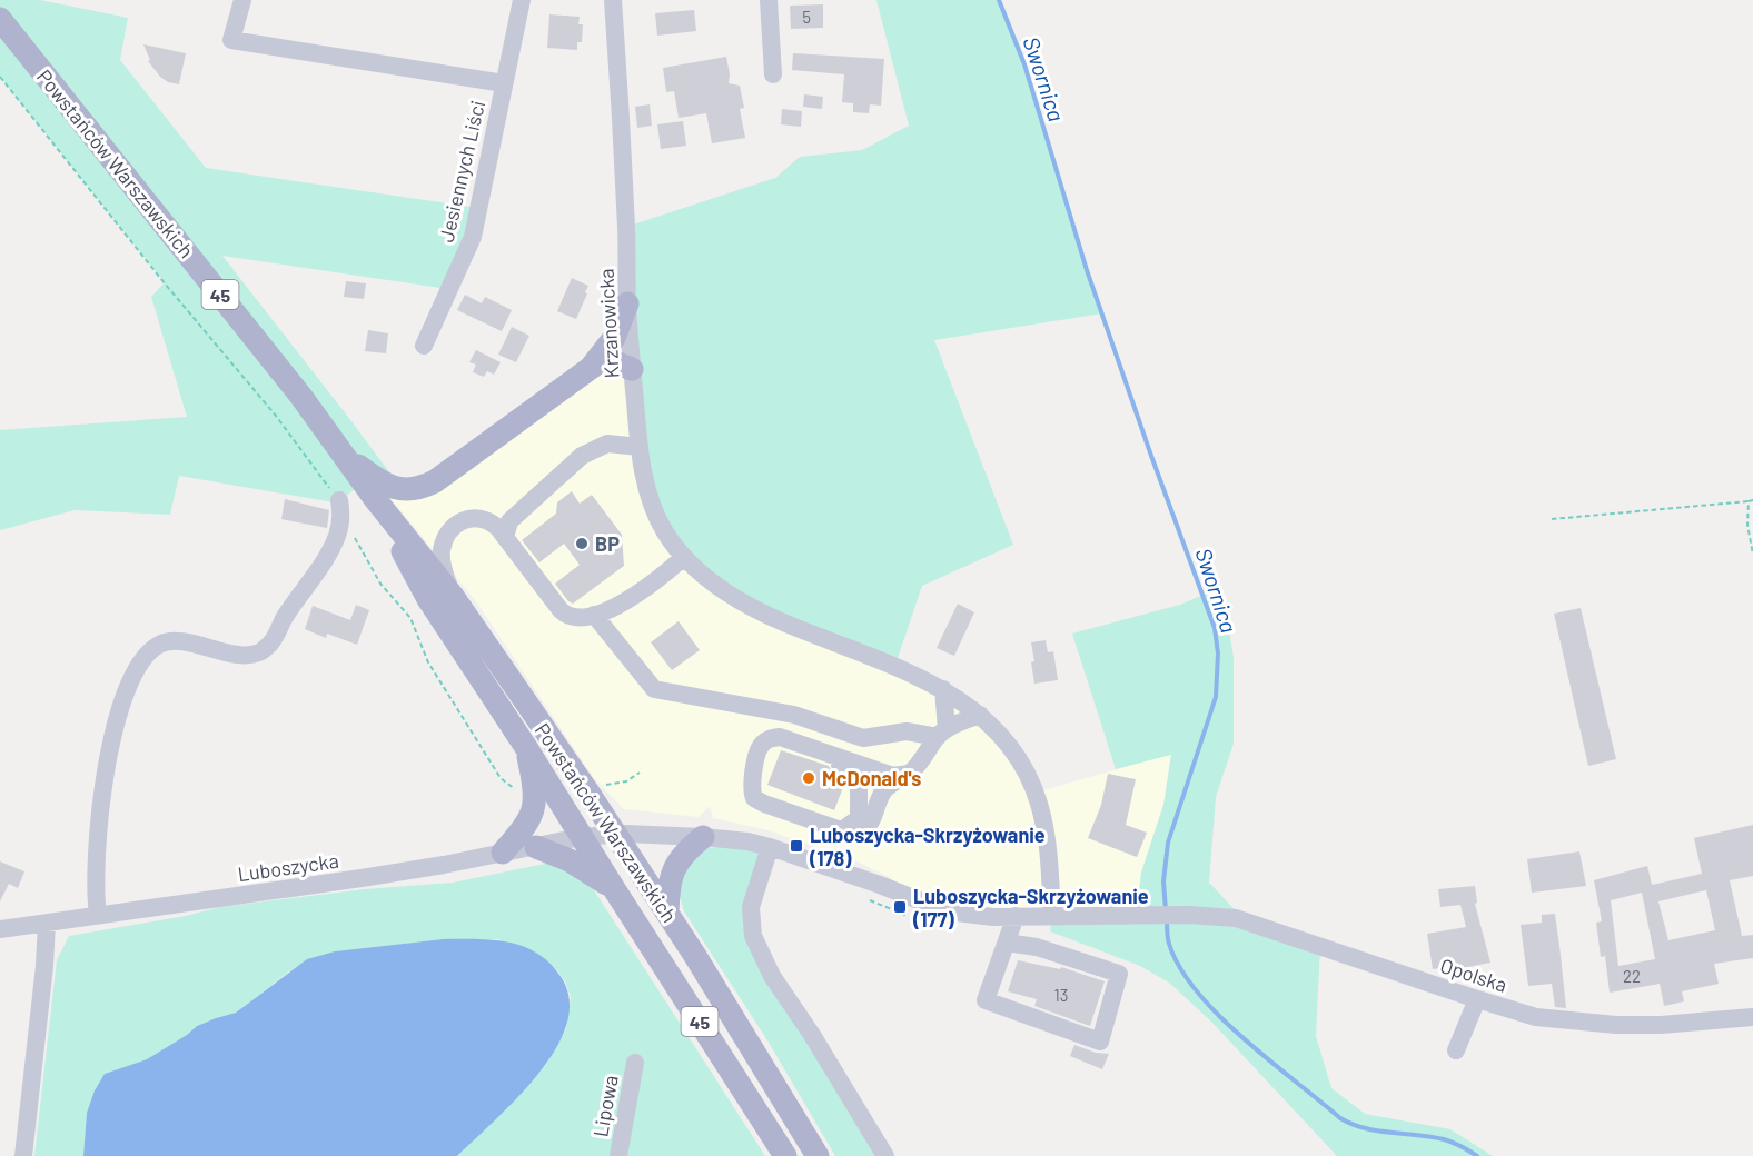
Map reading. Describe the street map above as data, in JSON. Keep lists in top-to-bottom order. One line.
{"streets":{"main road":["Powstańców Warszawskich","45"],"street":["Jesiennych Liści","Krzanowicka","Luboszycka","Opolska","Lipowa"]},"crossings":[["Powstańców Warszawskich","Luboszycka"],["Krzanowicka","Opolska"],["Luboszycka","Opolska"]],"water":["Swornica"],"places":{"other":["BP","McDonald's"],"transit":["Luboszycka-Skrzyżowanie (178)","Luboszycka-Skrzyżowanie (177)"]},"house_numbers":["5","22","13"]}
